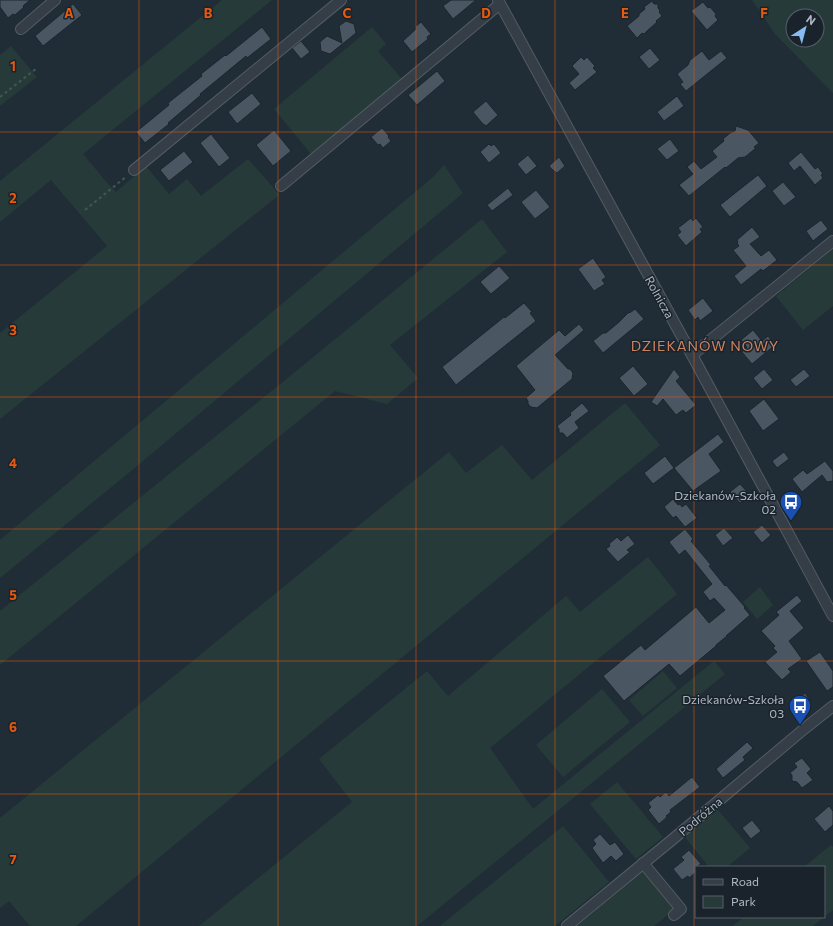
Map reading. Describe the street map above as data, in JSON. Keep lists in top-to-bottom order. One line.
{"streets":{"street":["Rolnicza","Podróżna"]},"districts":["DZIEKANÓW NOWY"],"places":{"bus stop":["Dziekanów-Szkoła 02","Dziekanów-Szkoła 03"]},"legend":["Road","Park"],"north":"top right","grid":{"columns":["A","B","C","D","E","F"],"rows":["1","2","3","4","5","6","7"]}}
